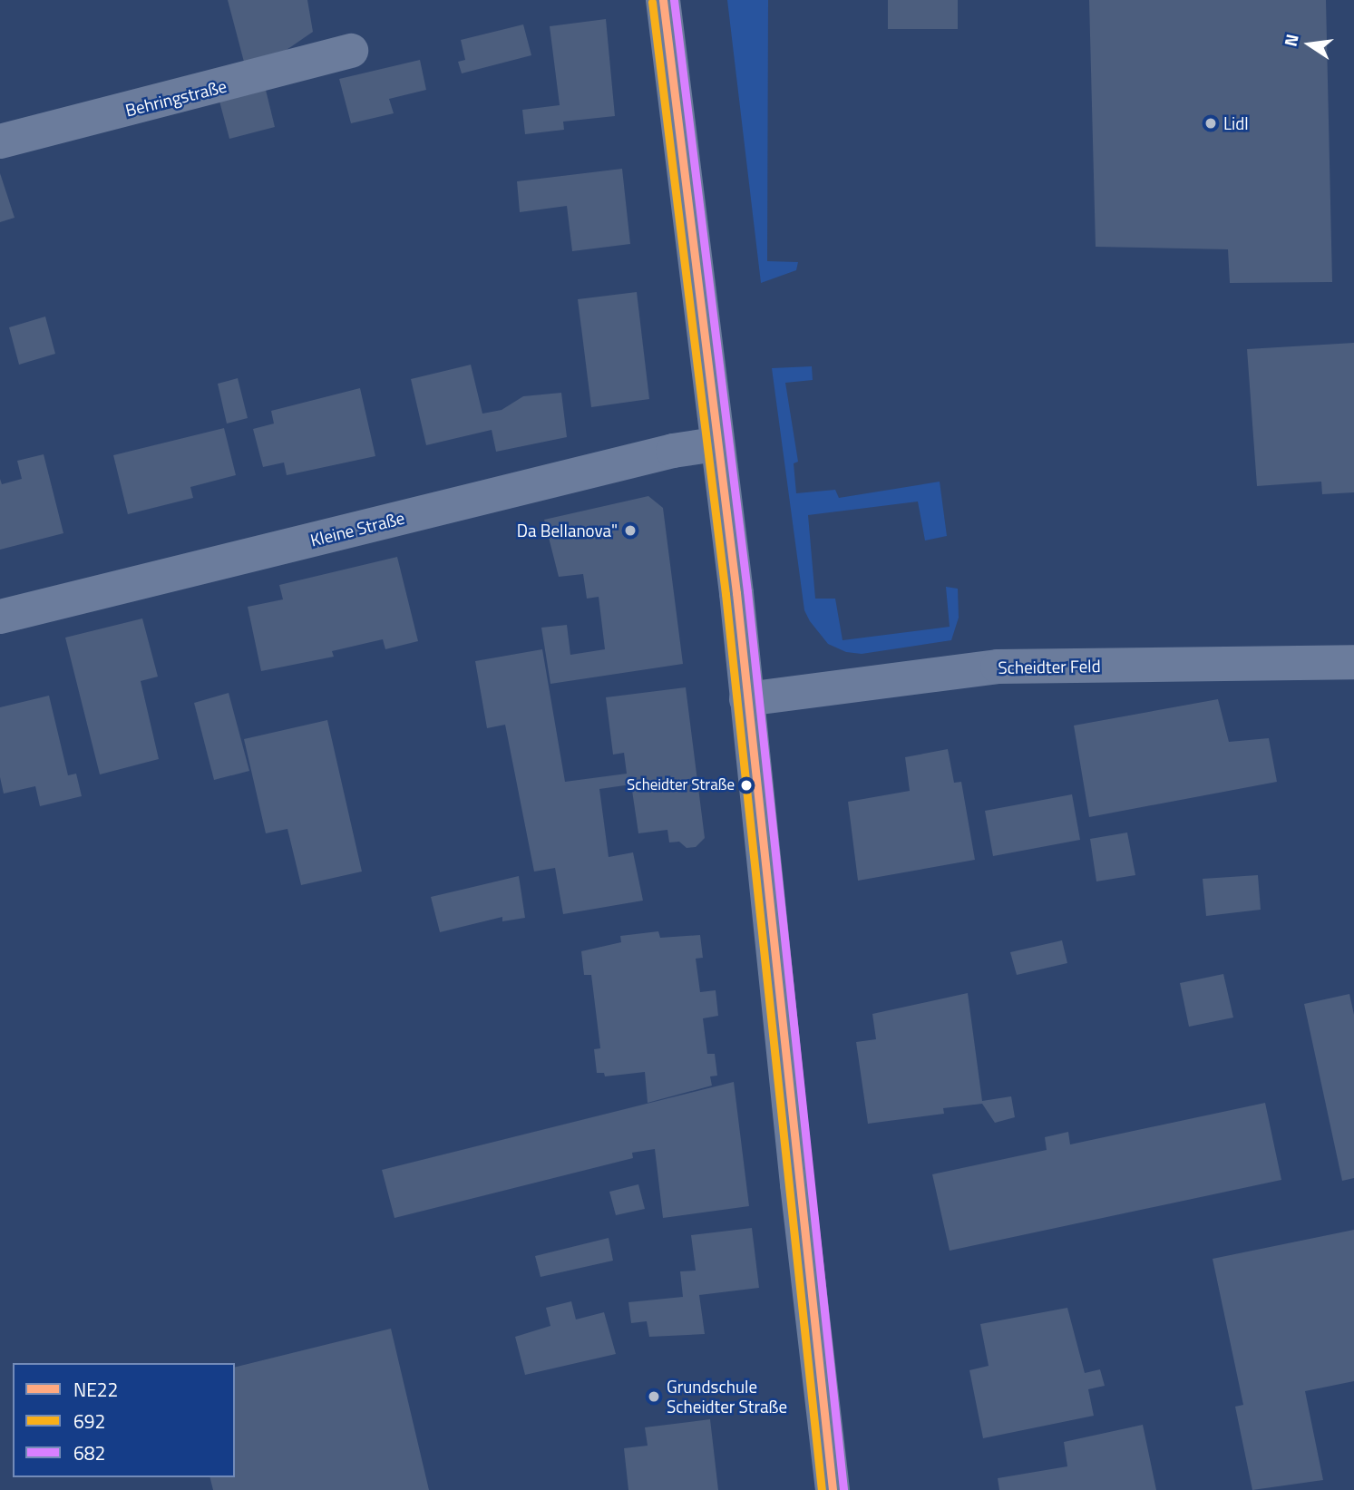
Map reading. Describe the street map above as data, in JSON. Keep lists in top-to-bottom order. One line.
{"streets":{"street":["Behringstraße","Kleine Straße","Scheidter Feld"]},"places":["Lidl","Da Bellanova\"","Scheidter Straße","Grundschule Scheidter Straße"],"lines":["transit line NE22","transit line 682","transit line 692"],"legend":["NE22","692","682"],"north":"left"}
